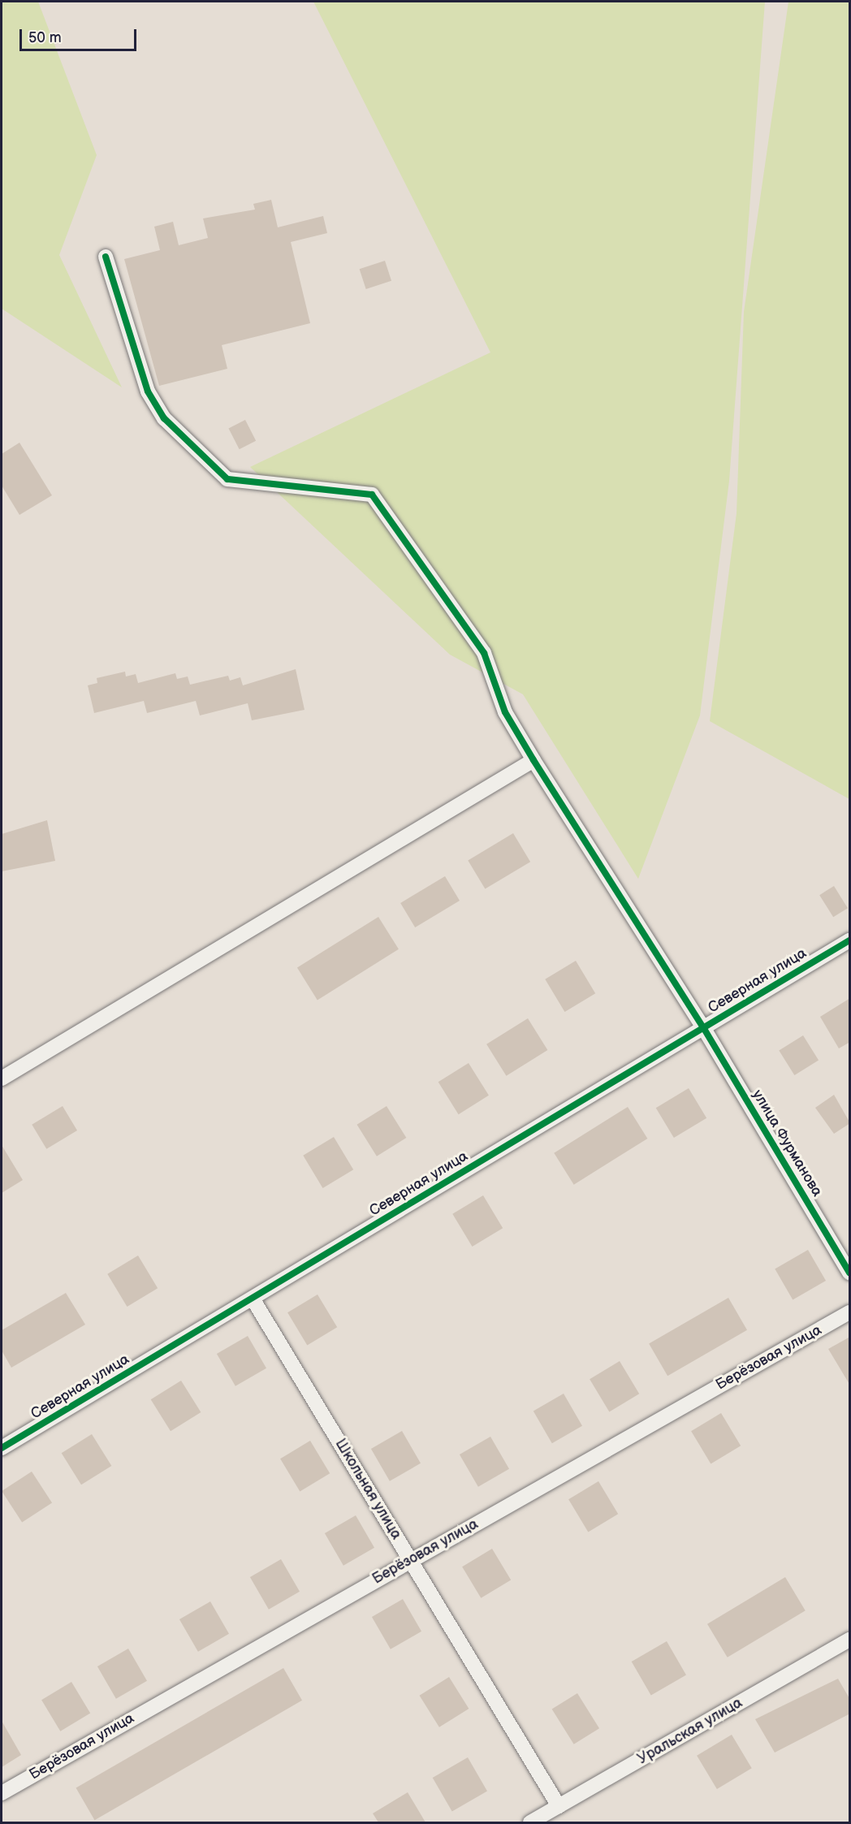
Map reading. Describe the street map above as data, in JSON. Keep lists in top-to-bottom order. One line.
{"streets":{"street":["Северная улица","улица Фурманова","Берёзовая улица","Школьная улица","Уральская улица"]},"crossings":[["Северная улица","улица Фурманова"],["Северная улица","Школьная улица"],["Берёзовая улица","Школьная улица"],["Школьная улица","Уральская улица"]],"scale_bar":"50 m"}
